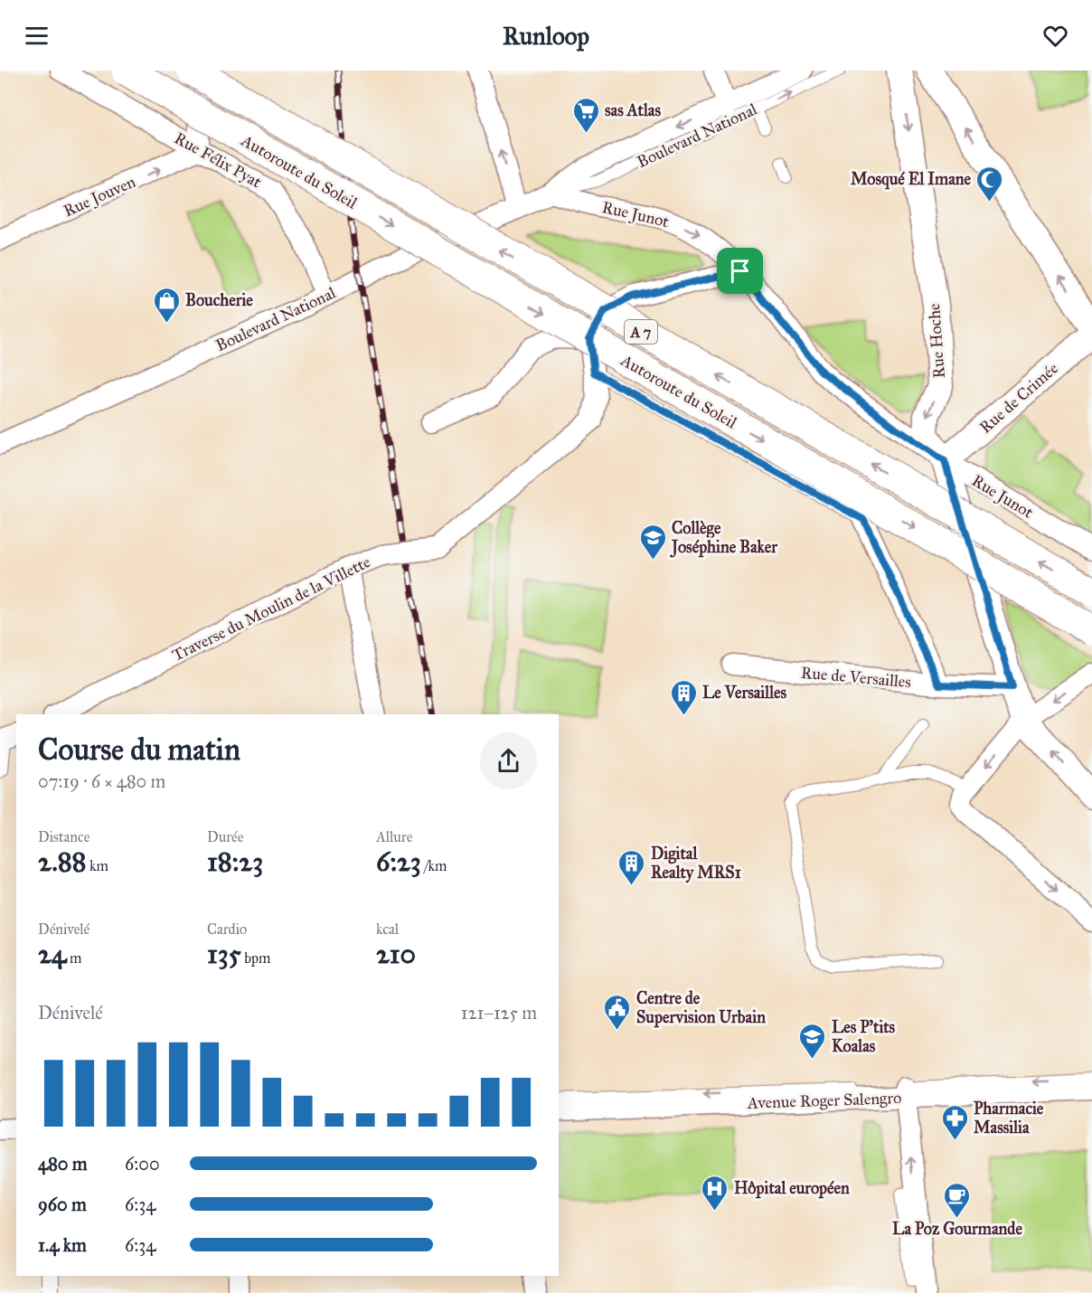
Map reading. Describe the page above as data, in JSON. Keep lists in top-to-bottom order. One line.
{"streets":{"highway":["Autoroute du Soleil","A 7"],"street":["Boulevard National","Rue Félix Pyat","Rue Jouven","Rue Junot","Rue Hoche","Rue de Crimée","Traverse du Moulin de la Villette","Rue de Versailles","Avenue Roger Salengro"]},"crossings":[["Boulevard National","Rue Félix Pyat"],["Boulevard National","Rue Junot"],["Rue Félix Pyat","Rue Jouven"],["Rue Junot","Rue Hoche"],["Rue Junot","Rue de Crimée"],["Rue Hoche","Rue de Crimée"],["Rue Hoche","Rue de Versailles"]],"one_way":["Rue Jouven","Avenue Roger Salengro"],"places":{"supermarket":["sas Atlas"],"mosque":["Mosqué El Imane"],"shop":["Boucherie"],"school or university":["Collège Joséphine Baker","Les P'tits Koalas"],"building":["Le Versailles","Digital Realty MRS1"],"public building":["Centre de Supervision Urbain"],"pharmacy":["Pharmacie Massilia"],"hospital":["Hôpital européen"],"cafe":["La Poz Gourmande"]},"page":{"header":"Runloop","heading":["Course du matin","07:19 · 6 × 480 m"],"stats":[["Distance","2.88 km"],["Durée","18:23"],["Allure","6:23 /km"],["Dénivelé","24 m"],["Cardio","135 bpm"],["kcal","210"]],"chart":["Dénivelé","121–125 m"],"list":[{"name":"480 m","note":"6:00"},{"name":"960 m","note":"6:34"},{"name":"1.4 km","note":"6:34"}]}}
